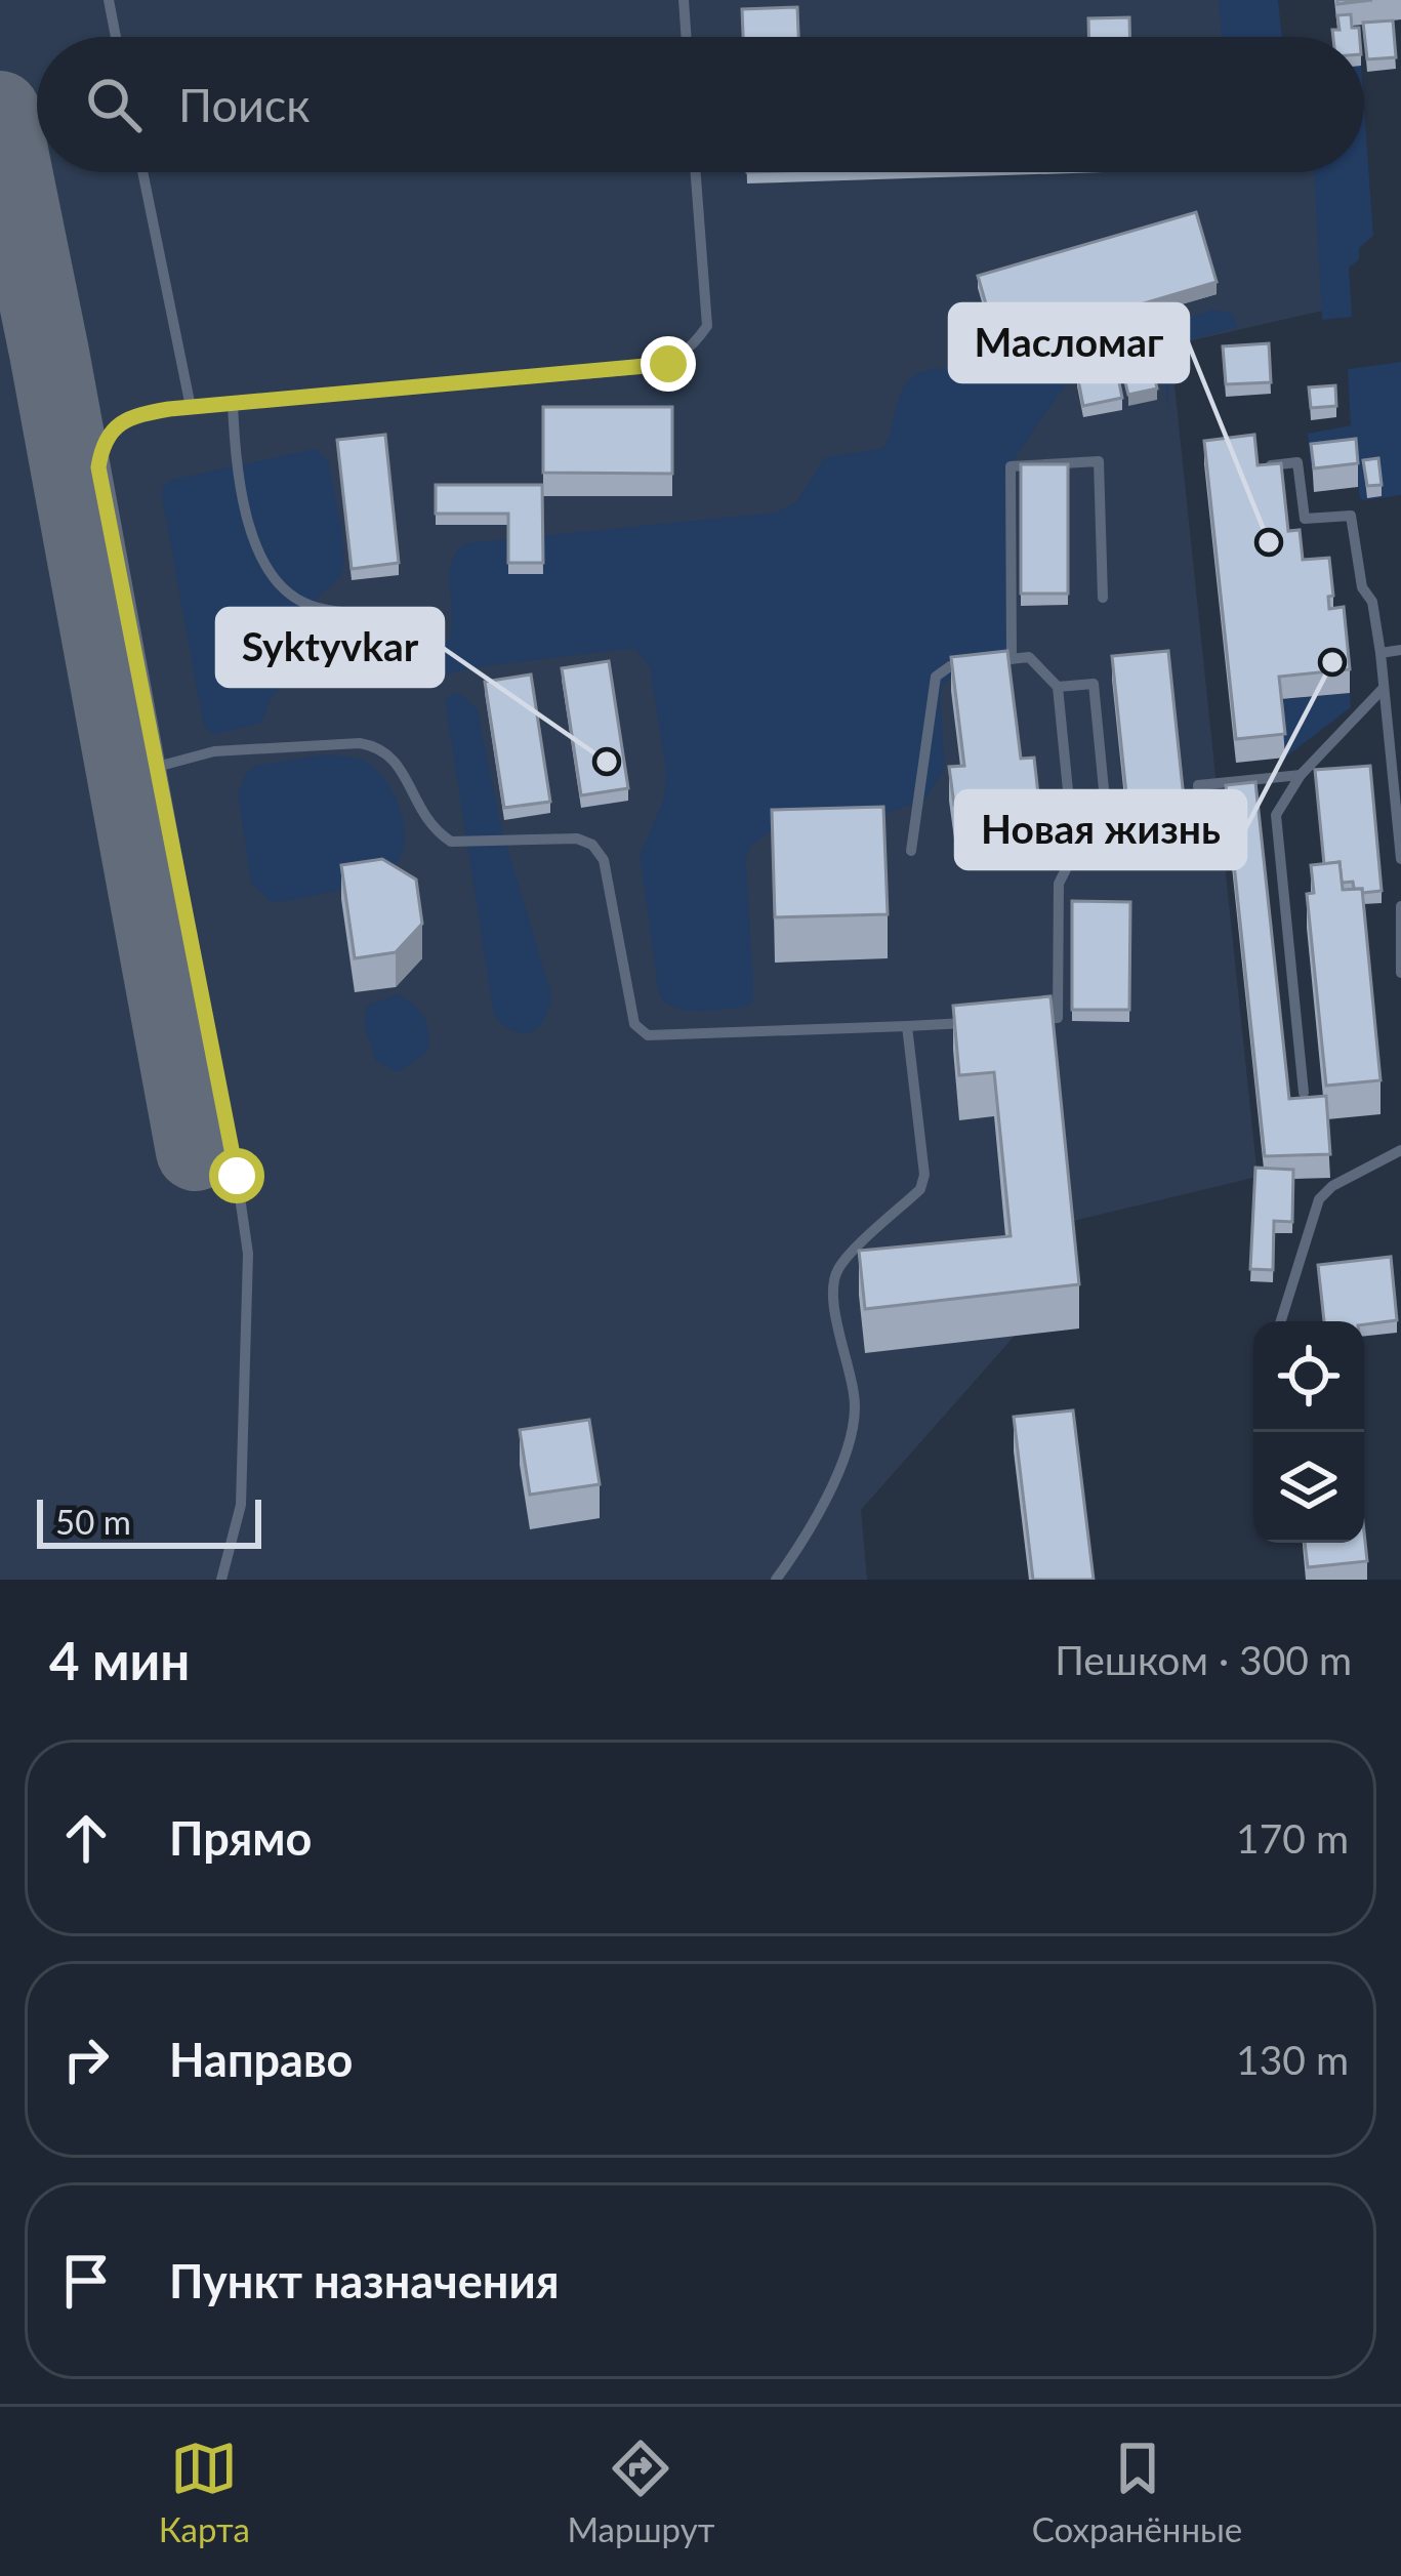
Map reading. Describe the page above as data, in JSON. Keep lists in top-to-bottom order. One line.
{"places":["Масломаг","Новая жизнь","Syktyvkar"],"scale_bar":"50 m","page":{"search":"Поиск","scale":"50 m","heading":["4 мин","Пешком · 300 m"],"list":[["Прямо","170 m"],["Направо","130 m"],"Пункт назначения"],"nav":["Карта","Маршрут","Сохранённые"]}}
